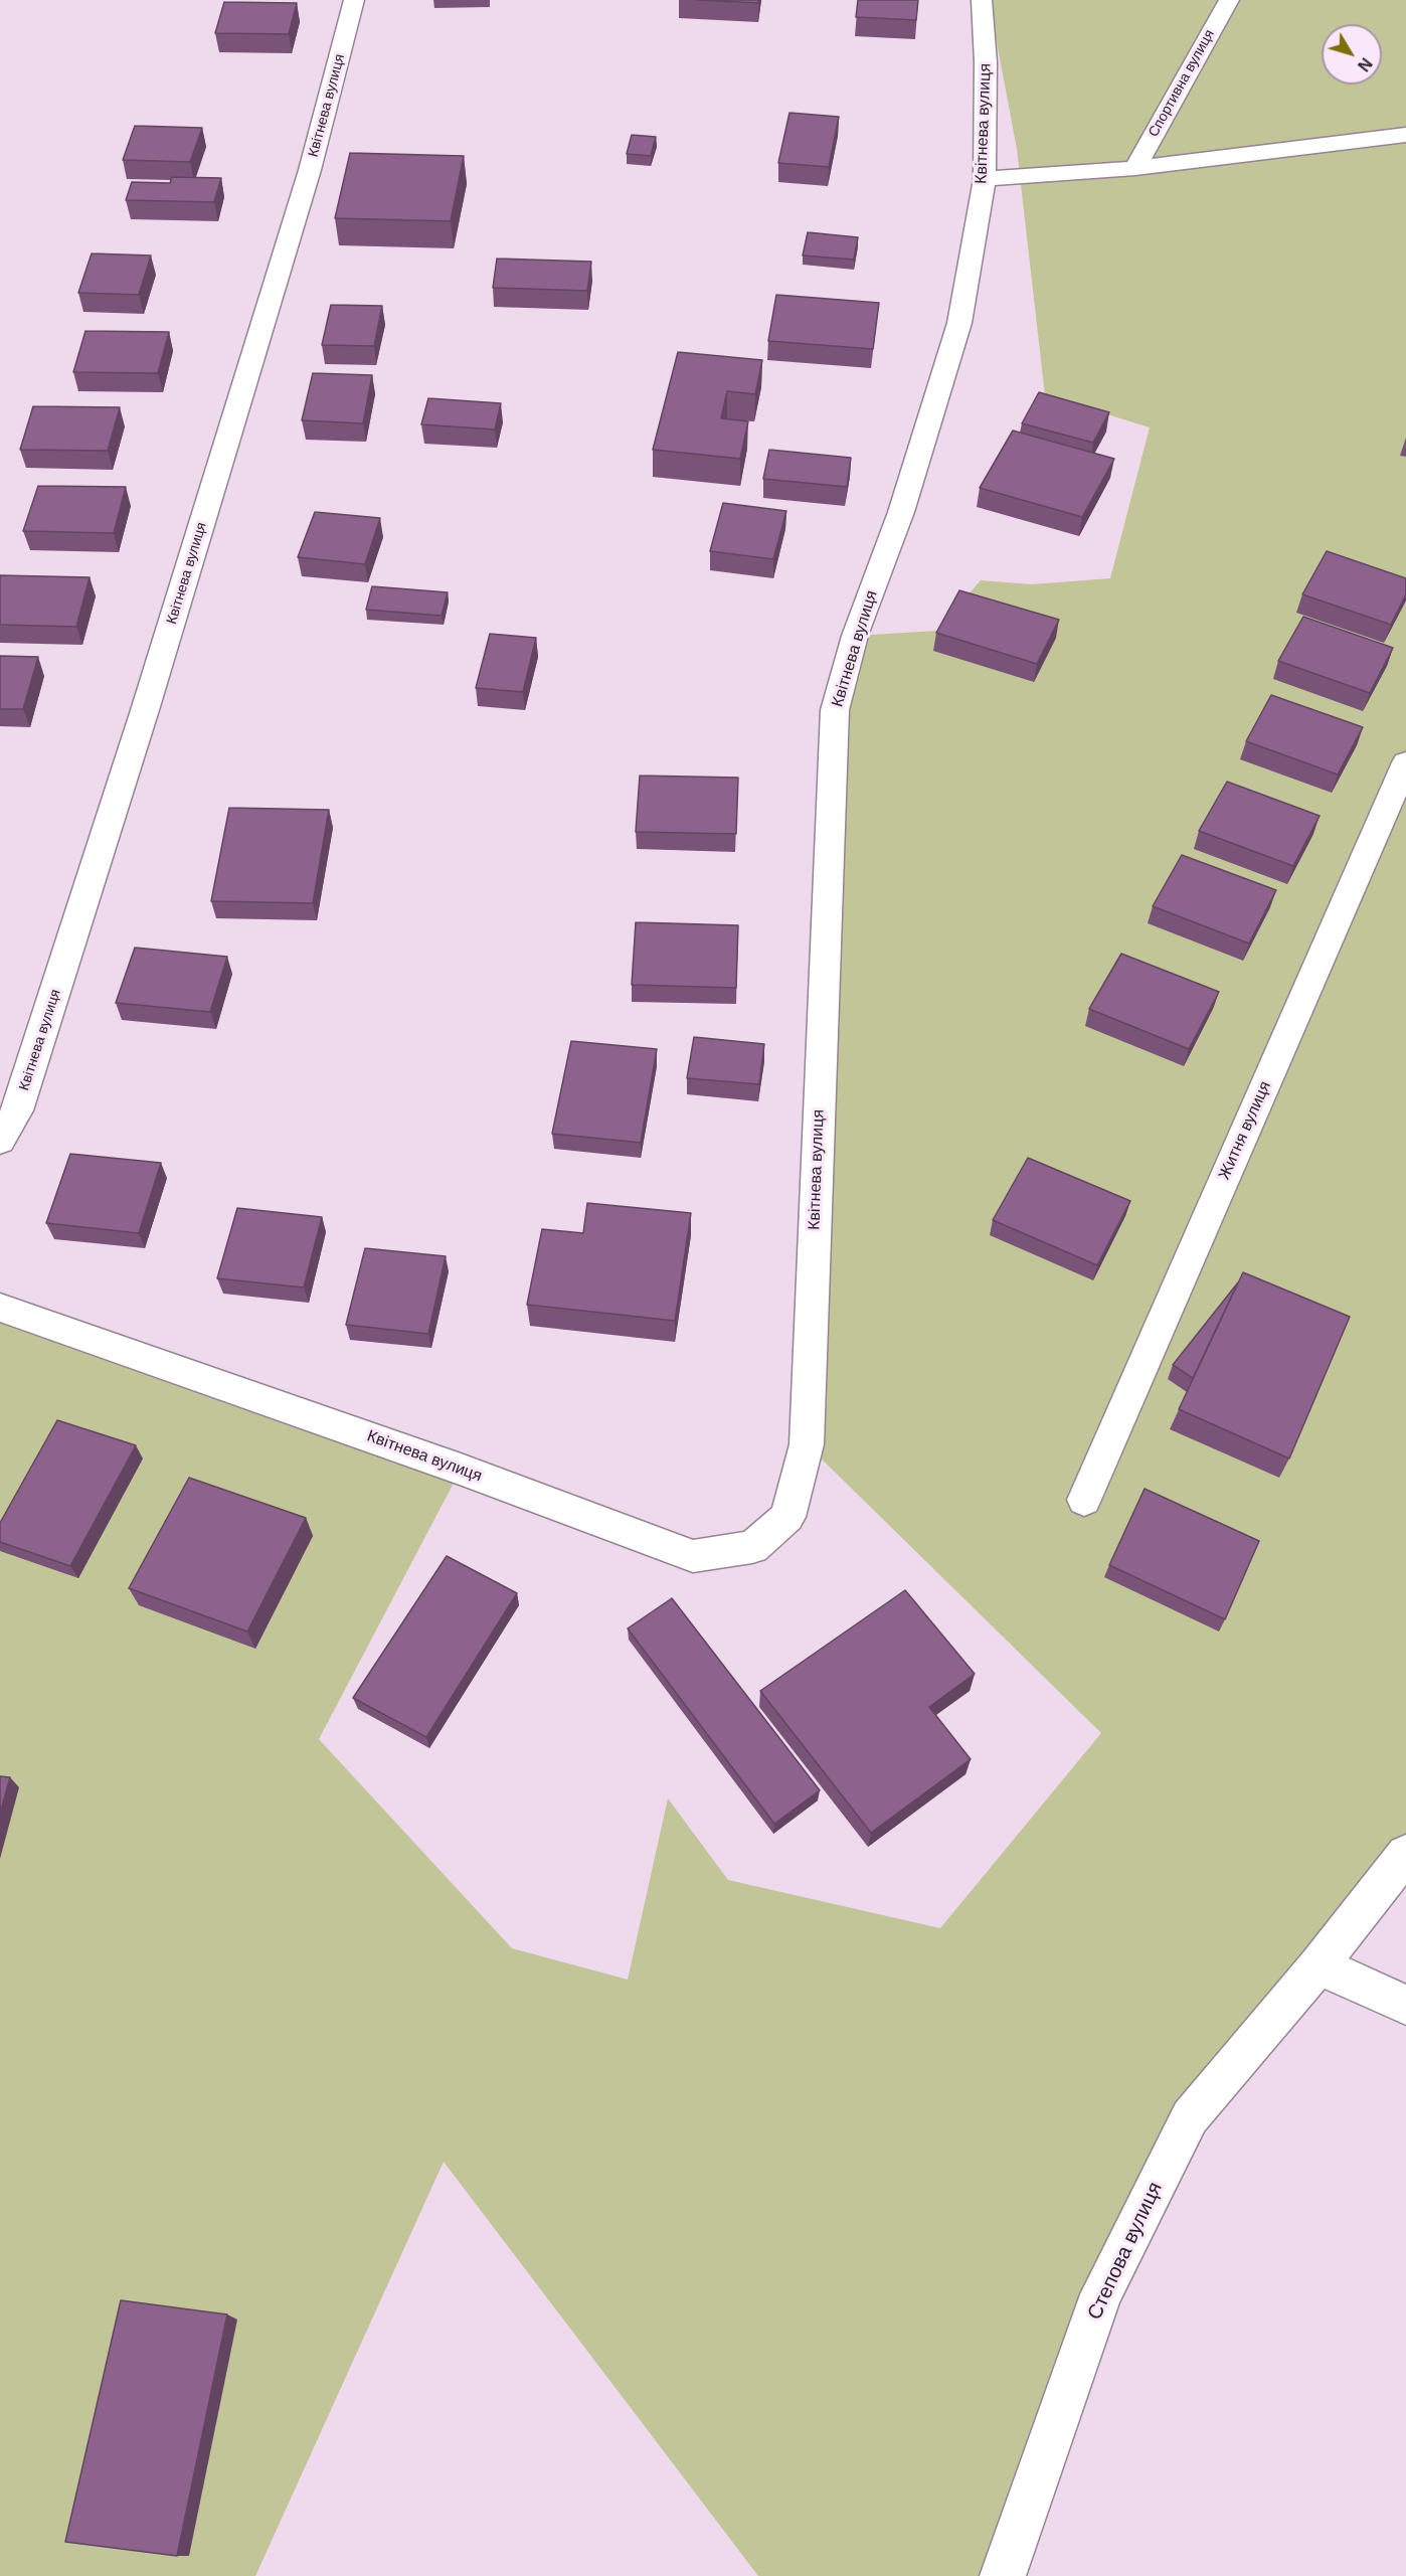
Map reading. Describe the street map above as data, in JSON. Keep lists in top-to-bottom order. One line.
{"streets":{"street":["Спортивна вулиця","Квітнева вулиця","Житня вулиця","Степова вулиця"]},"north":"bottom right"}
